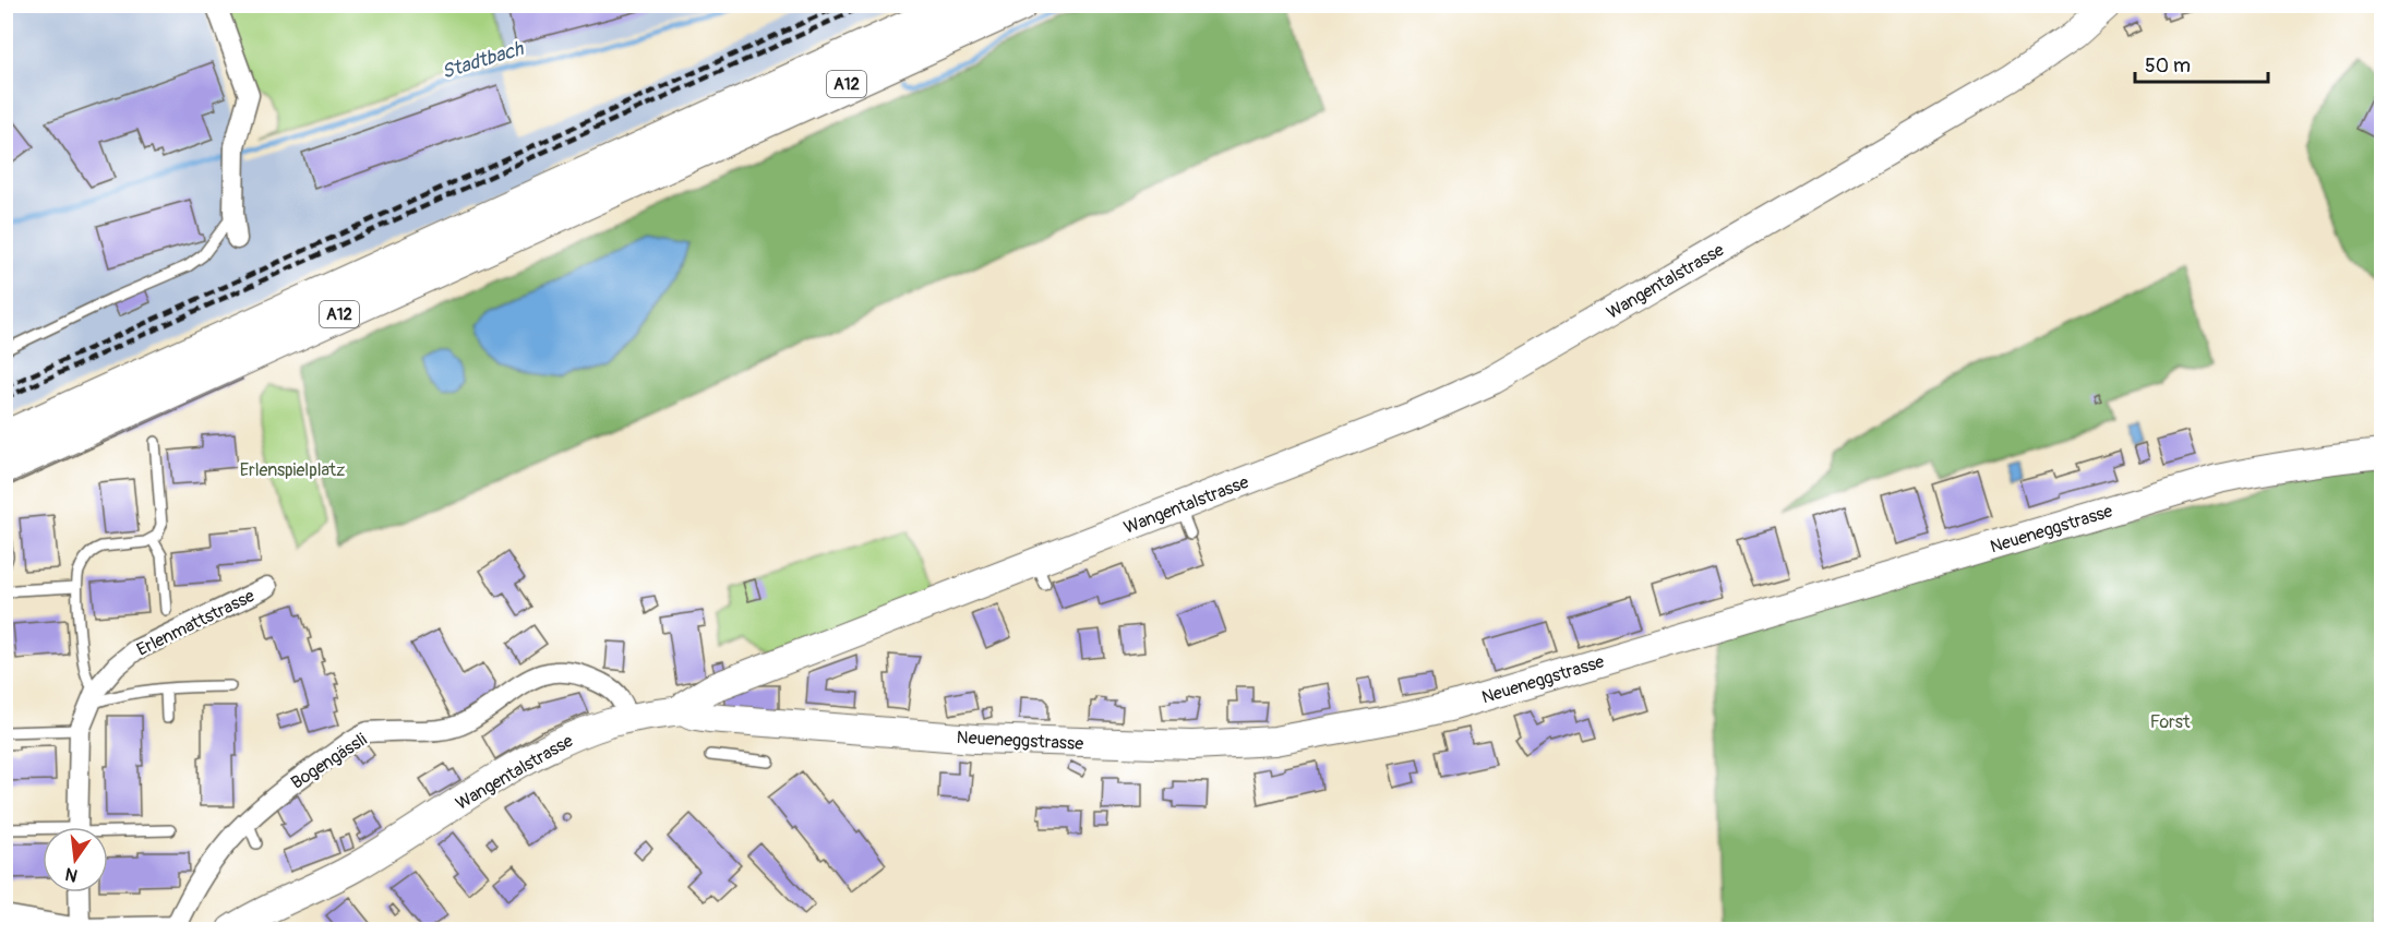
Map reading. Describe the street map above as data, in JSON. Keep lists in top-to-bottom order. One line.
{"streets":{"highway":["A12"],"street":["Wangentalstrasse","Neueneggstrasse","Erlenmattstrasse","Bogengässli"]},"crossings":[["Wangentalstrasse","Neueneggstrasse"],["Wangentalstrasse","Bogengässli"]],"water":["Stadtbach"],"parks":["Erlenspielplatz","Forst"],"scale_bar":"50 m","north":"bottom"}
